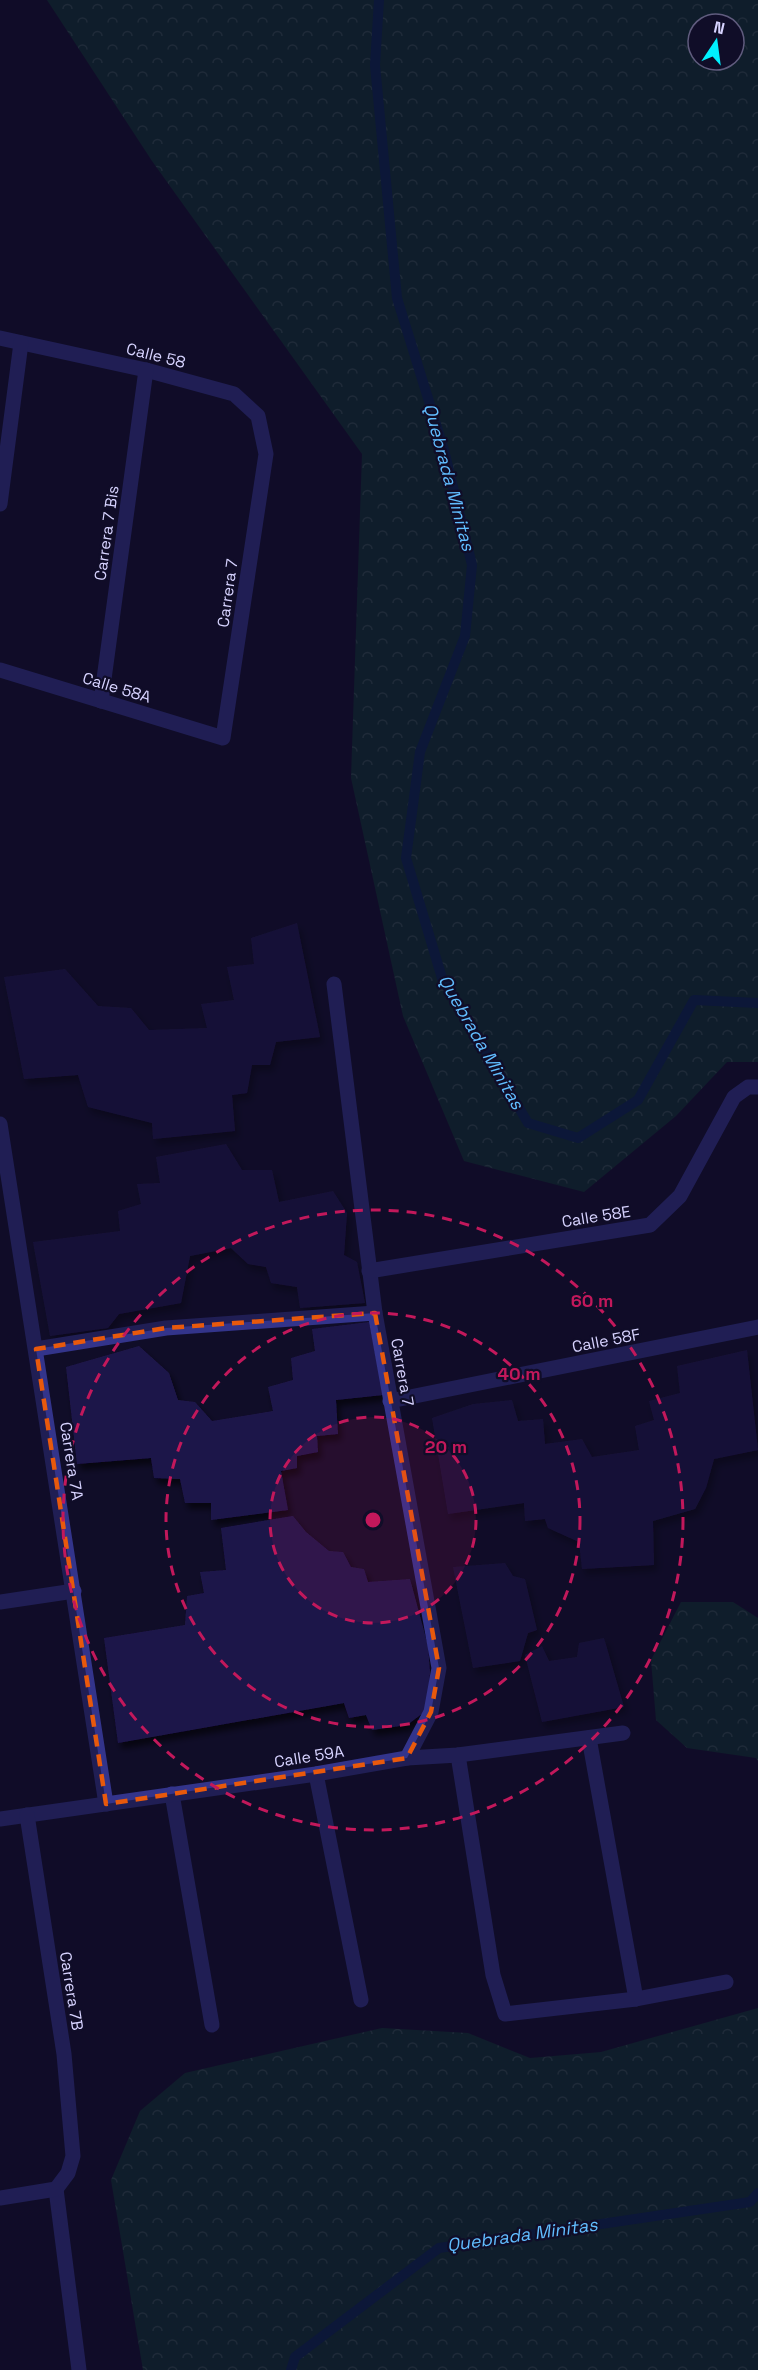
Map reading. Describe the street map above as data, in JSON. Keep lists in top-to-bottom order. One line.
{"streets":{"street":["Calle 58","Carrera 7 Bis","Carrera 7","Calle 58A","Calle 58E","Calle 58F","Carrera 7A","Calle 59A","Carrera 7B"]},"crossings":[["Calle 58","Carrera 7 Bis"],["Calle 58","Carrera 7"],["Carrera 7 Bis","Calle 58A"],["Carrera 7","Calle 58A"],["Carrera 7","Calle 58E"],["Carrera 7","Calle 58F"],["Carrera 7","Calle 59A"],["Carrera 7A","Calle 59A"],["Calle 59A","Carrera 7B"]],"water":["Quebrada Minitas"],"north":"top","rings":["60 m","40 m","20 m"]}
